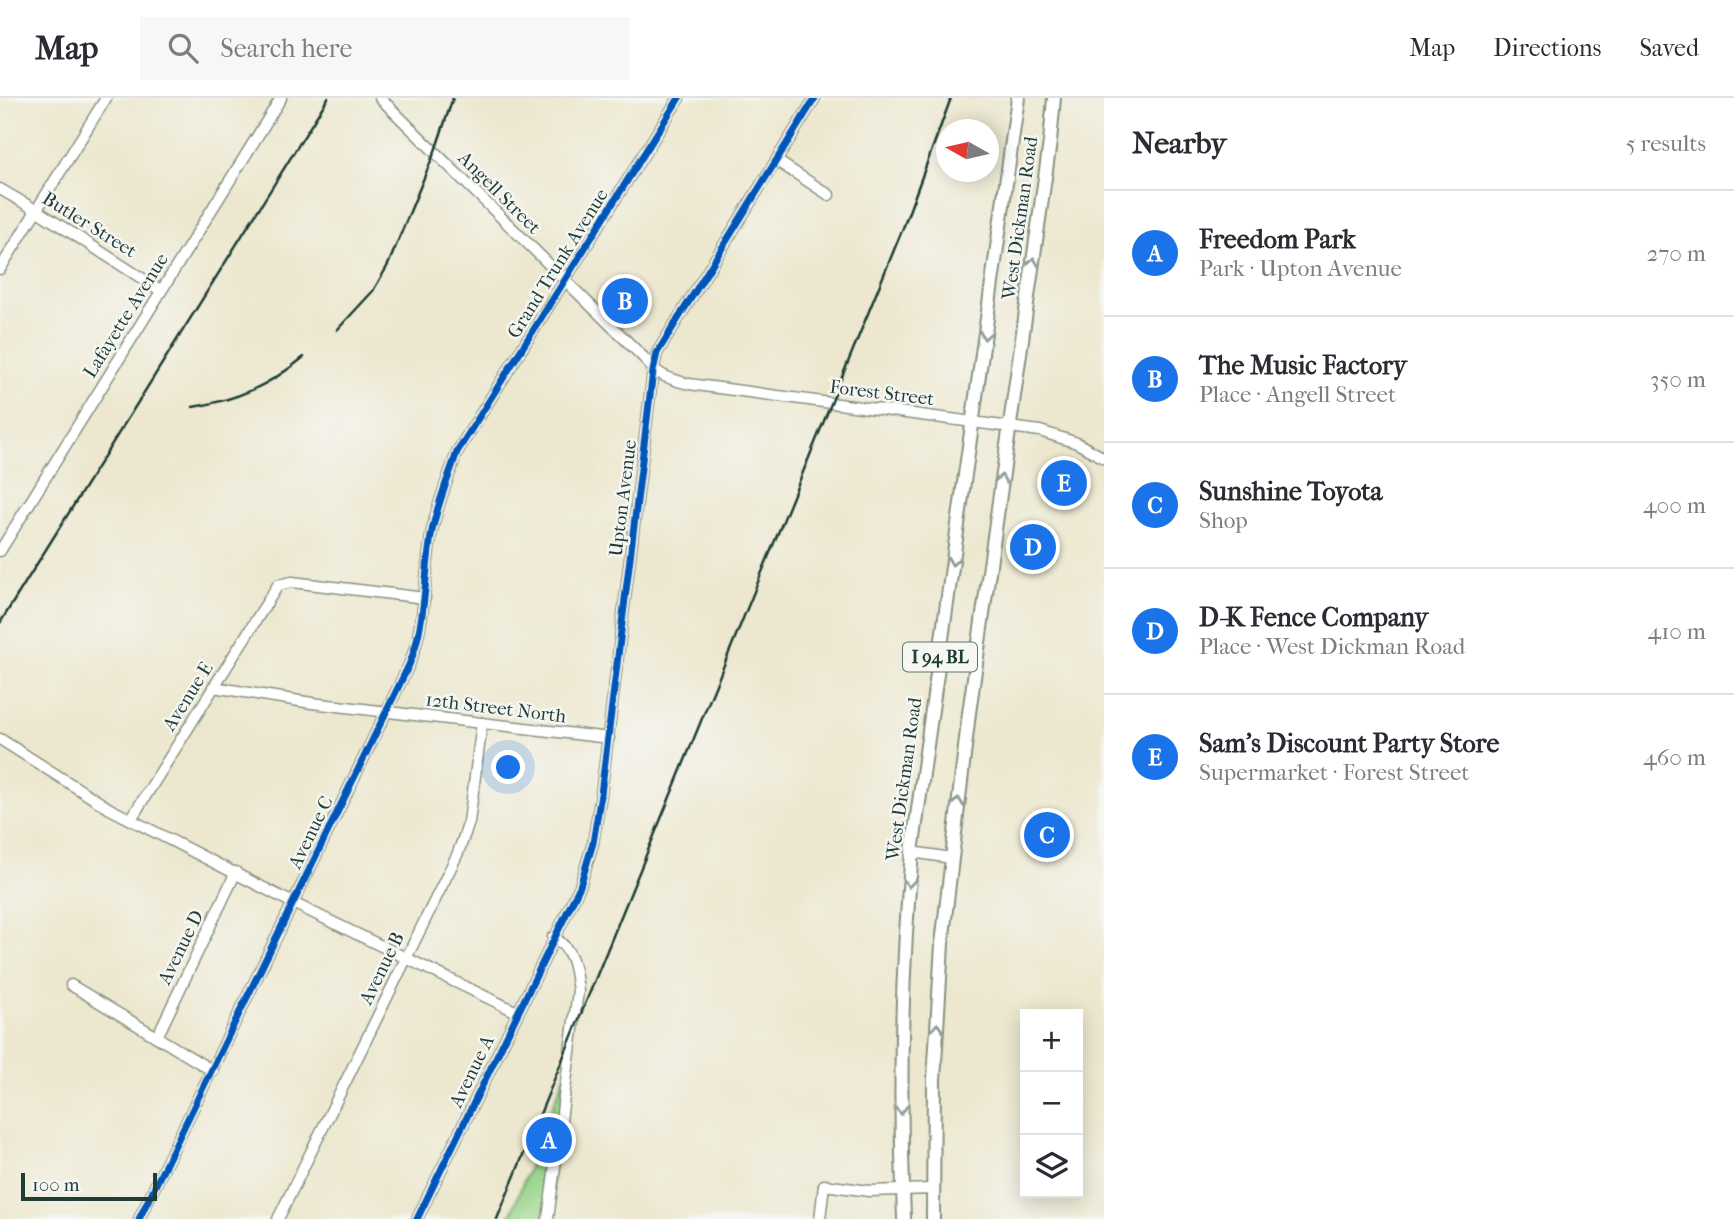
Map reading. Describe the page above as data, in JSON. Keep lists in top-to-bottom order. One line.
{"streets":{"main road":["West Dickman Road","I 94 BL"],"street":["Angell Street","Butler Street","Grand Trunk Avenue","Lafayette Avenue","Forest Street","Upton Avenue","Avenue E","12th Street North","Avenue C","Avenue D","Avenue B","Avenue A"]},"crossings":[["Angell Street","Grand Trunk Avenue"],["Angell Street","Forest Street"],["Angell Street","Upton Avenue"],["West Dickman Road","Forest Street"],["Butler Street","Lafayette Avenue"],["Grand Trunk Avenue","Avenue C"],["Forest Street","Upton Avenue"],["Upton Avenue","12th Street North"],["Upton Avenue","Avenue A"],["Avenue E","12th Street North"],["Avenue E","Avenue C"],["12th Street North","Avenue C"],["12th Street North","Avenue B"]],"scale_bar":"100 m","north":"left","page":{"header":"Map","search":"Search here","nav":["Map","Directions","Saved"],"heading":["Nearby","5 results"],"list":[{"mark":"A","name":"Freedom Park","note":"Park · Upton Avenue","value":"270 m"},{"mark":"B","name":"The Music Factory","note":"Place · Angell Street","value":"350 m"},{"mark":"C","name":"Sunshine Toyota","note":"Shop","value":"400 m"},{"mark":"D","name":"D-K Fence Company","note":"Place · West Dickman Road","value":"410 m"},{"mark":"E","name":"Sam's Discount Party Store","note":"Supermarket · Forest Street","value":"460 m"}],"pins":["B","E","D","C","A"],"map_buttons":["+","−"],"scale":"100 m"}}
